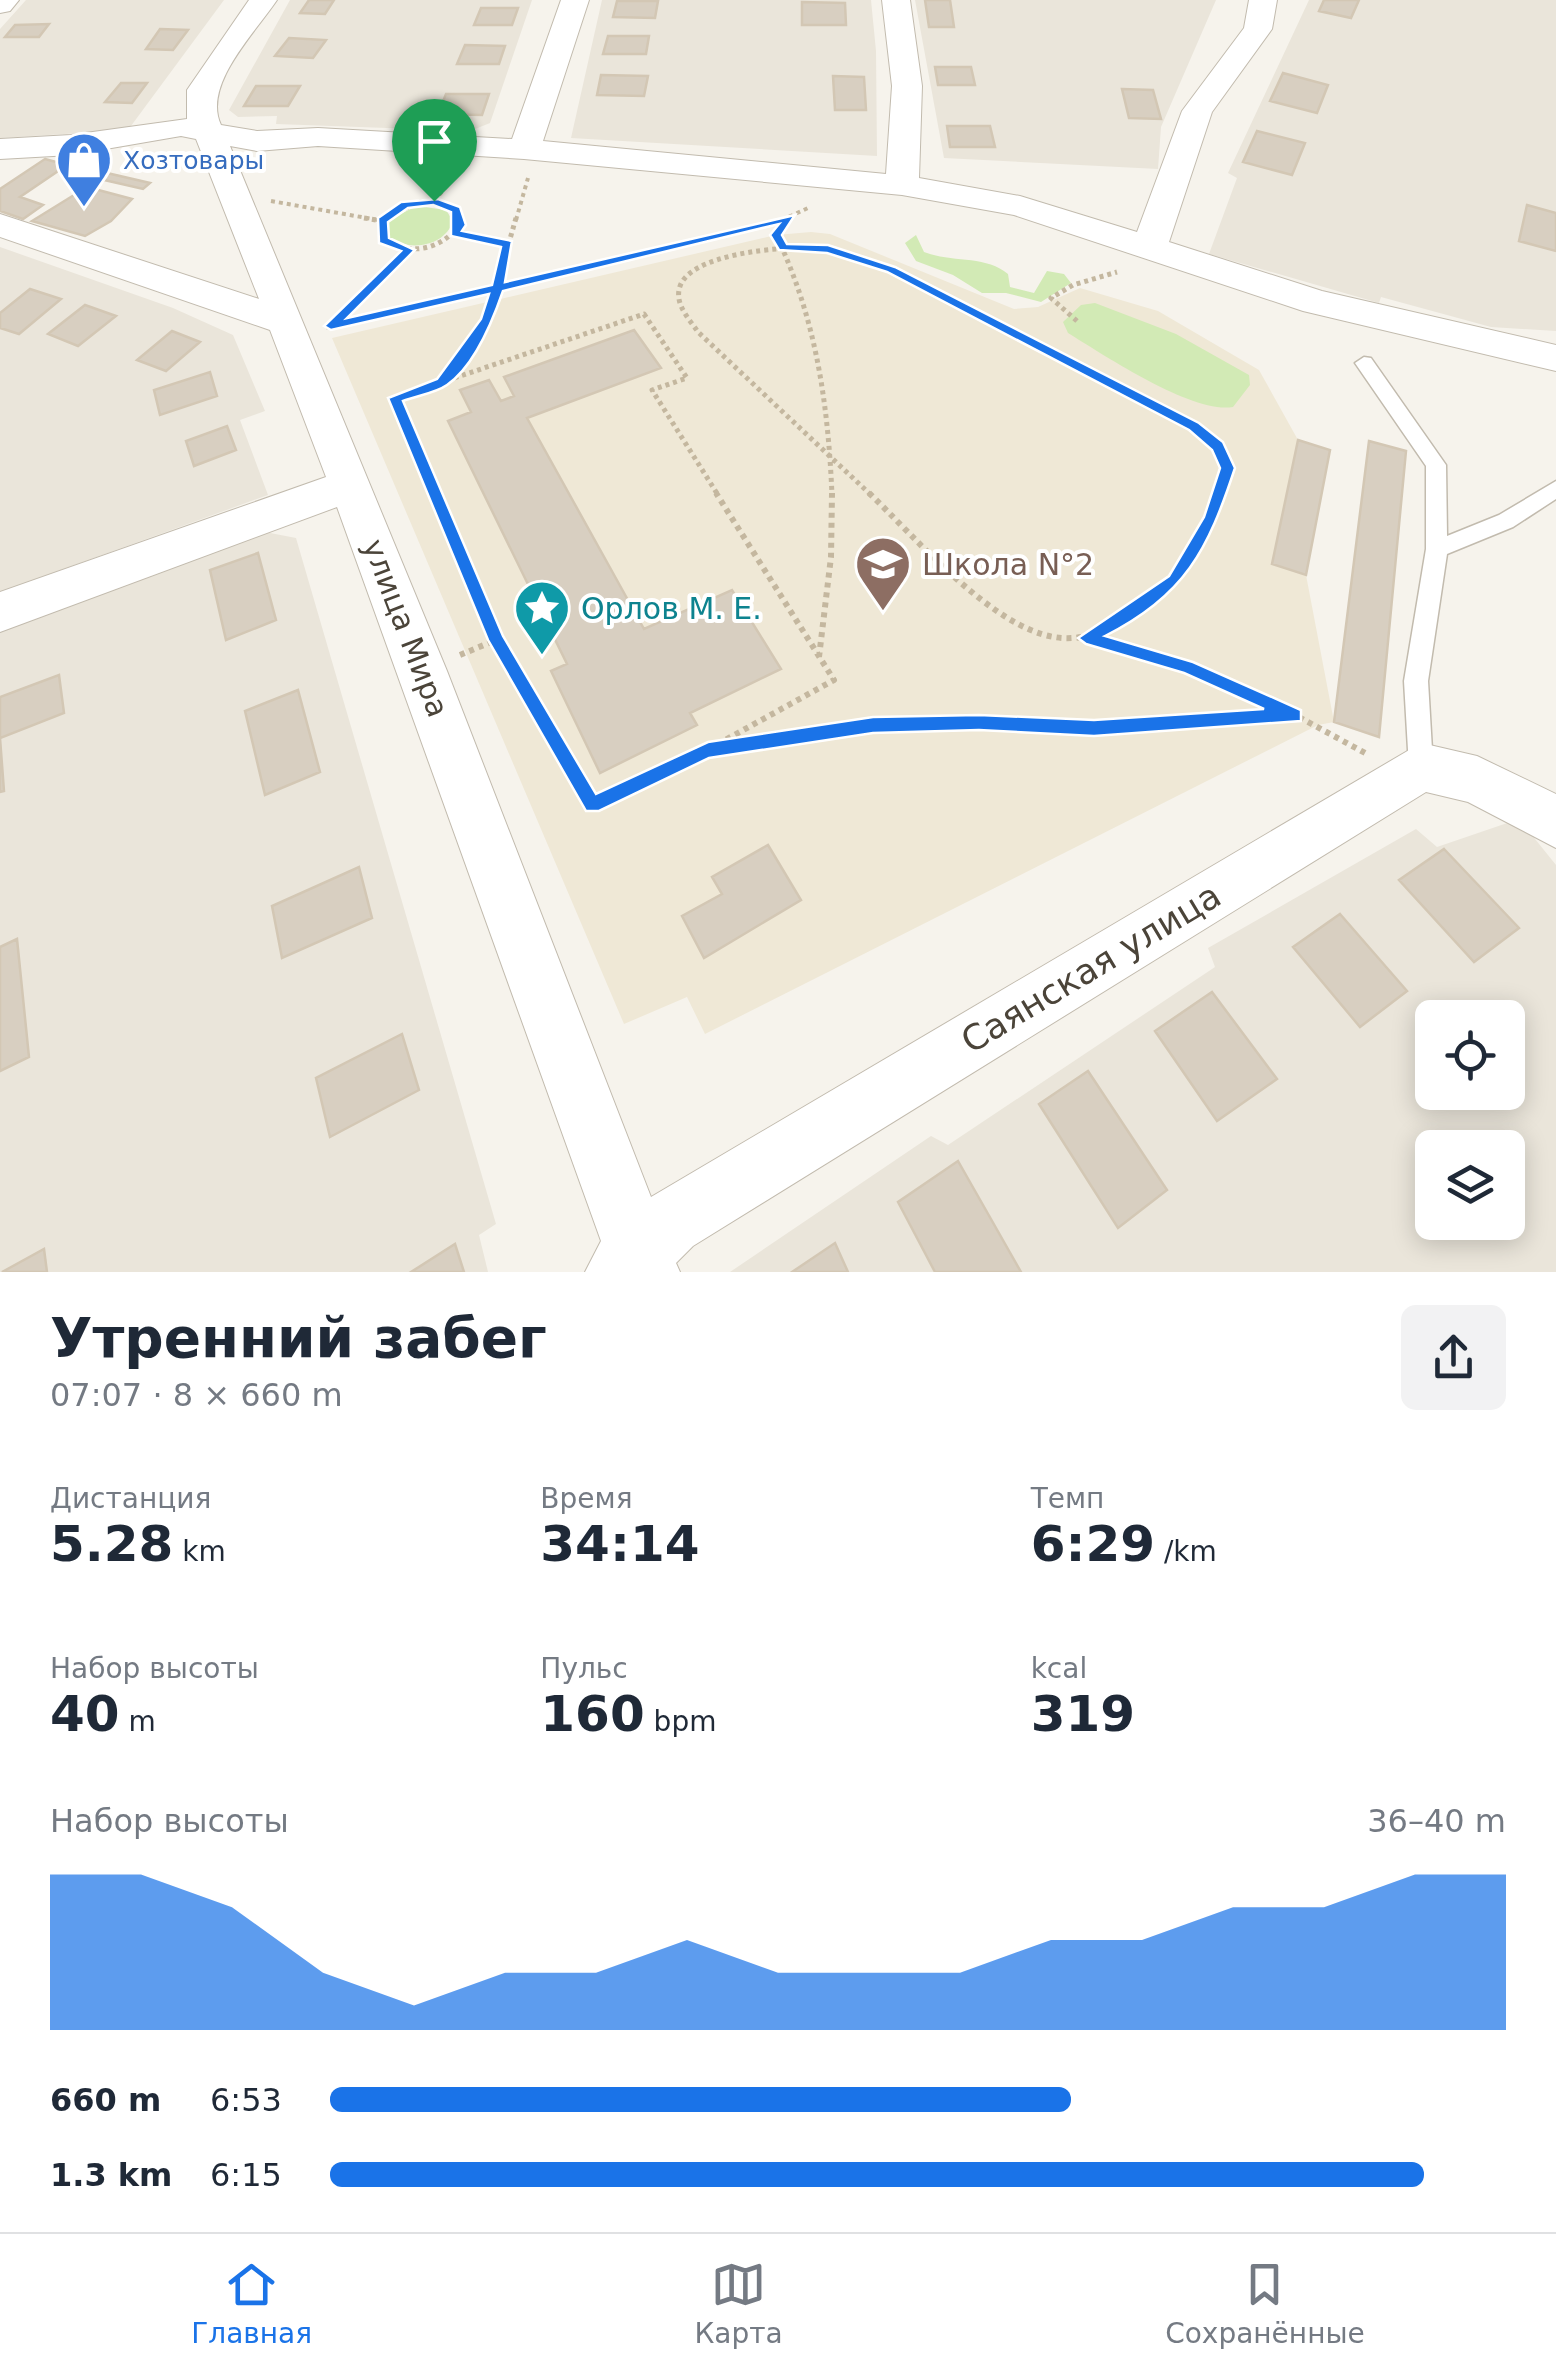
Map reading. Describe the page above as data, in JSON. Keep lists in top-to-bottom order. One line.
{"streets":{"street":["улица Мира","Саянская улица"]},"crossings":[["улица Мира","Саянская улица"]],"places":{"shop":["Хозтовары"],"school or university":["Школа N°2"],"place":["Орлов М. Е."]},"page":{"heading":["Утренний забег","07:07 · 8 × 660 m"],"stats":[["Дистанция","5.28 km"],["Время","34:14"],["Темп","6:29 /km"],["Набор высоты","40 m"],["Пульс","160 bpm"],["kcal","319"]],"chart":["Набор высоты","36–40 m"],"list":[{"name":"660 m","note":"6:53"},{"name":"1.3 km","note":"6:15"}],"tabs":["Главная","Карта","Сохранённые"]}}
